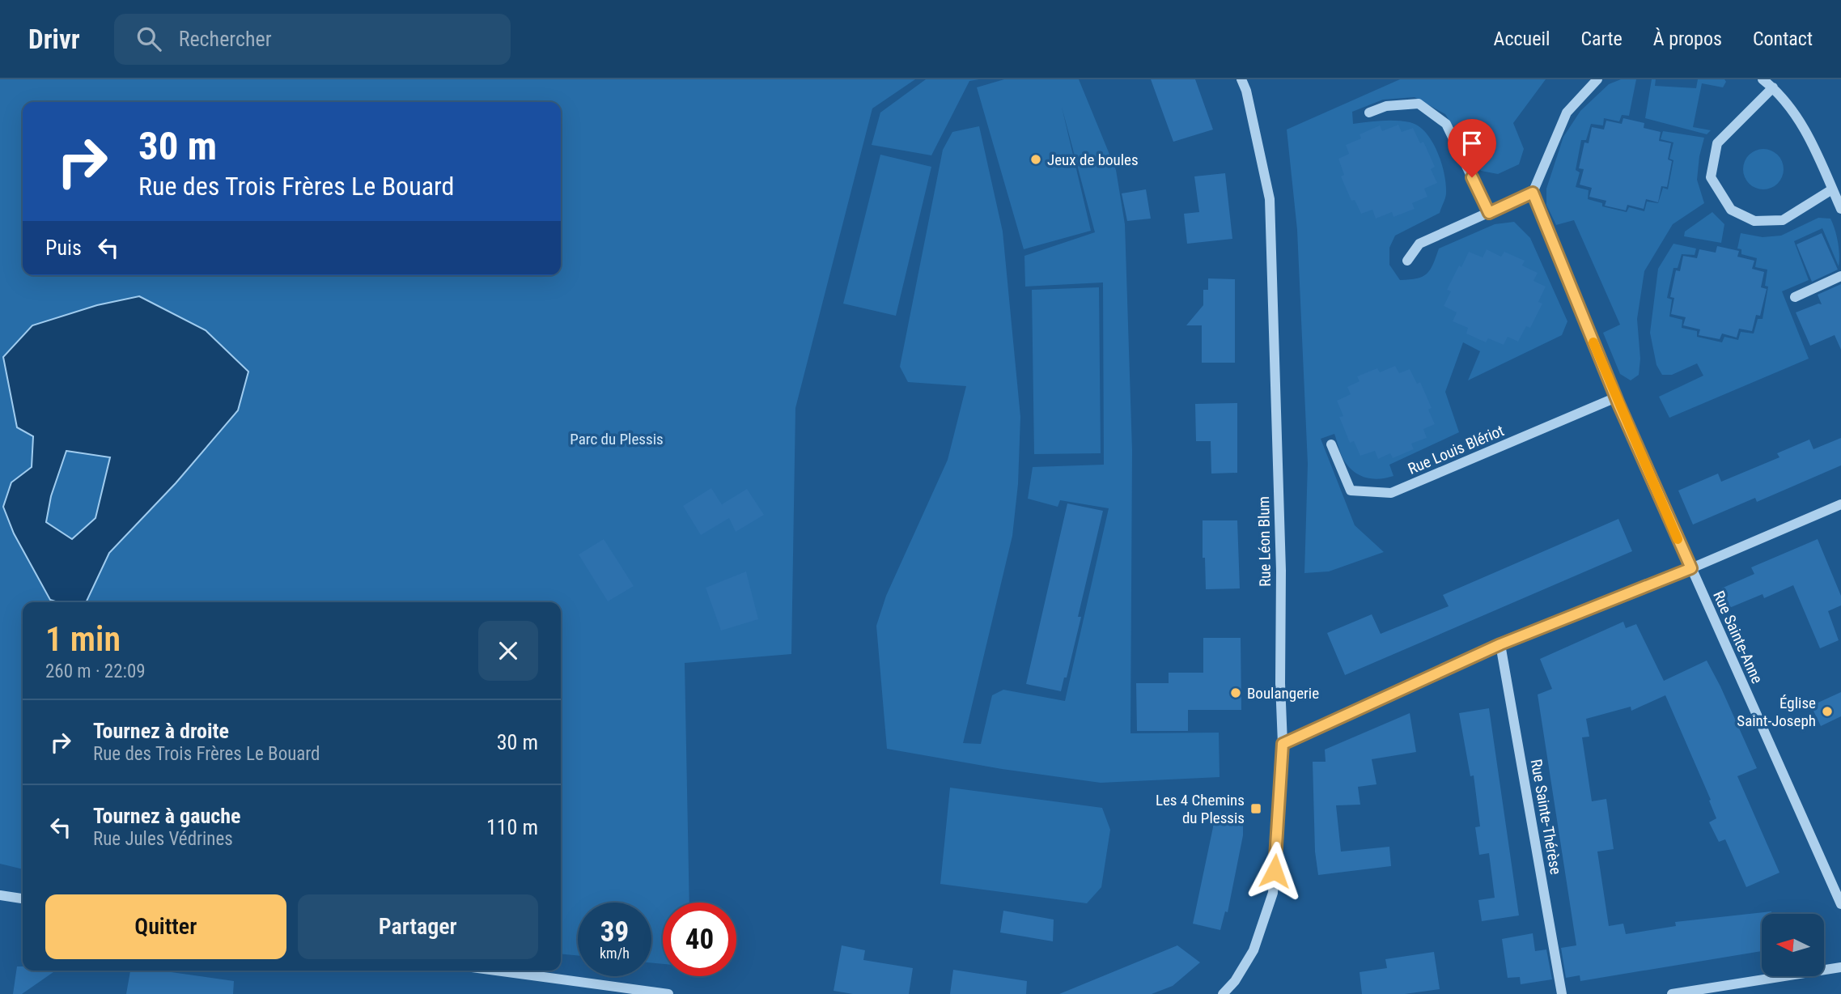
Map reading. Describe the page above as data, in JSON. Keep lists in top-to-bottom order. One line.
{"streets":{"street":["Rue Louis Blériot","Rue Léon Blum","Rue Sainte-Anne","Rue Sainte-Thérèse"]},"crossings":[["Rue Louis Blériot","Rue Sainte-Anne"]],"parks":["Parc du Plessis"],"places":{"other":["Jeux de boules","Boulangerie","Église Saint-Joseph"],"transit":["Les 4 Chemins du Plessis"]},"north":"left","page":{"header":"Drivr","search":"Rechercher","nav":["Accueil","Carte","À propos","Contact"],"turn":["30 m","Rue des Trois Frères Le Bouard"],"then":"Puis","heading":["1 min","260 m · 22:09"],"list":[{"name":"Tournez à droite","note":"Rue des Trois Frères Le Bouard","value":"30 m"},{"name":"Tournez à gauche","note":"Rue Jules Védrines","value":"110 m"}],"buttons":["Quitter","Partager"],"speed":"39 km/h","limit":"40"}}
